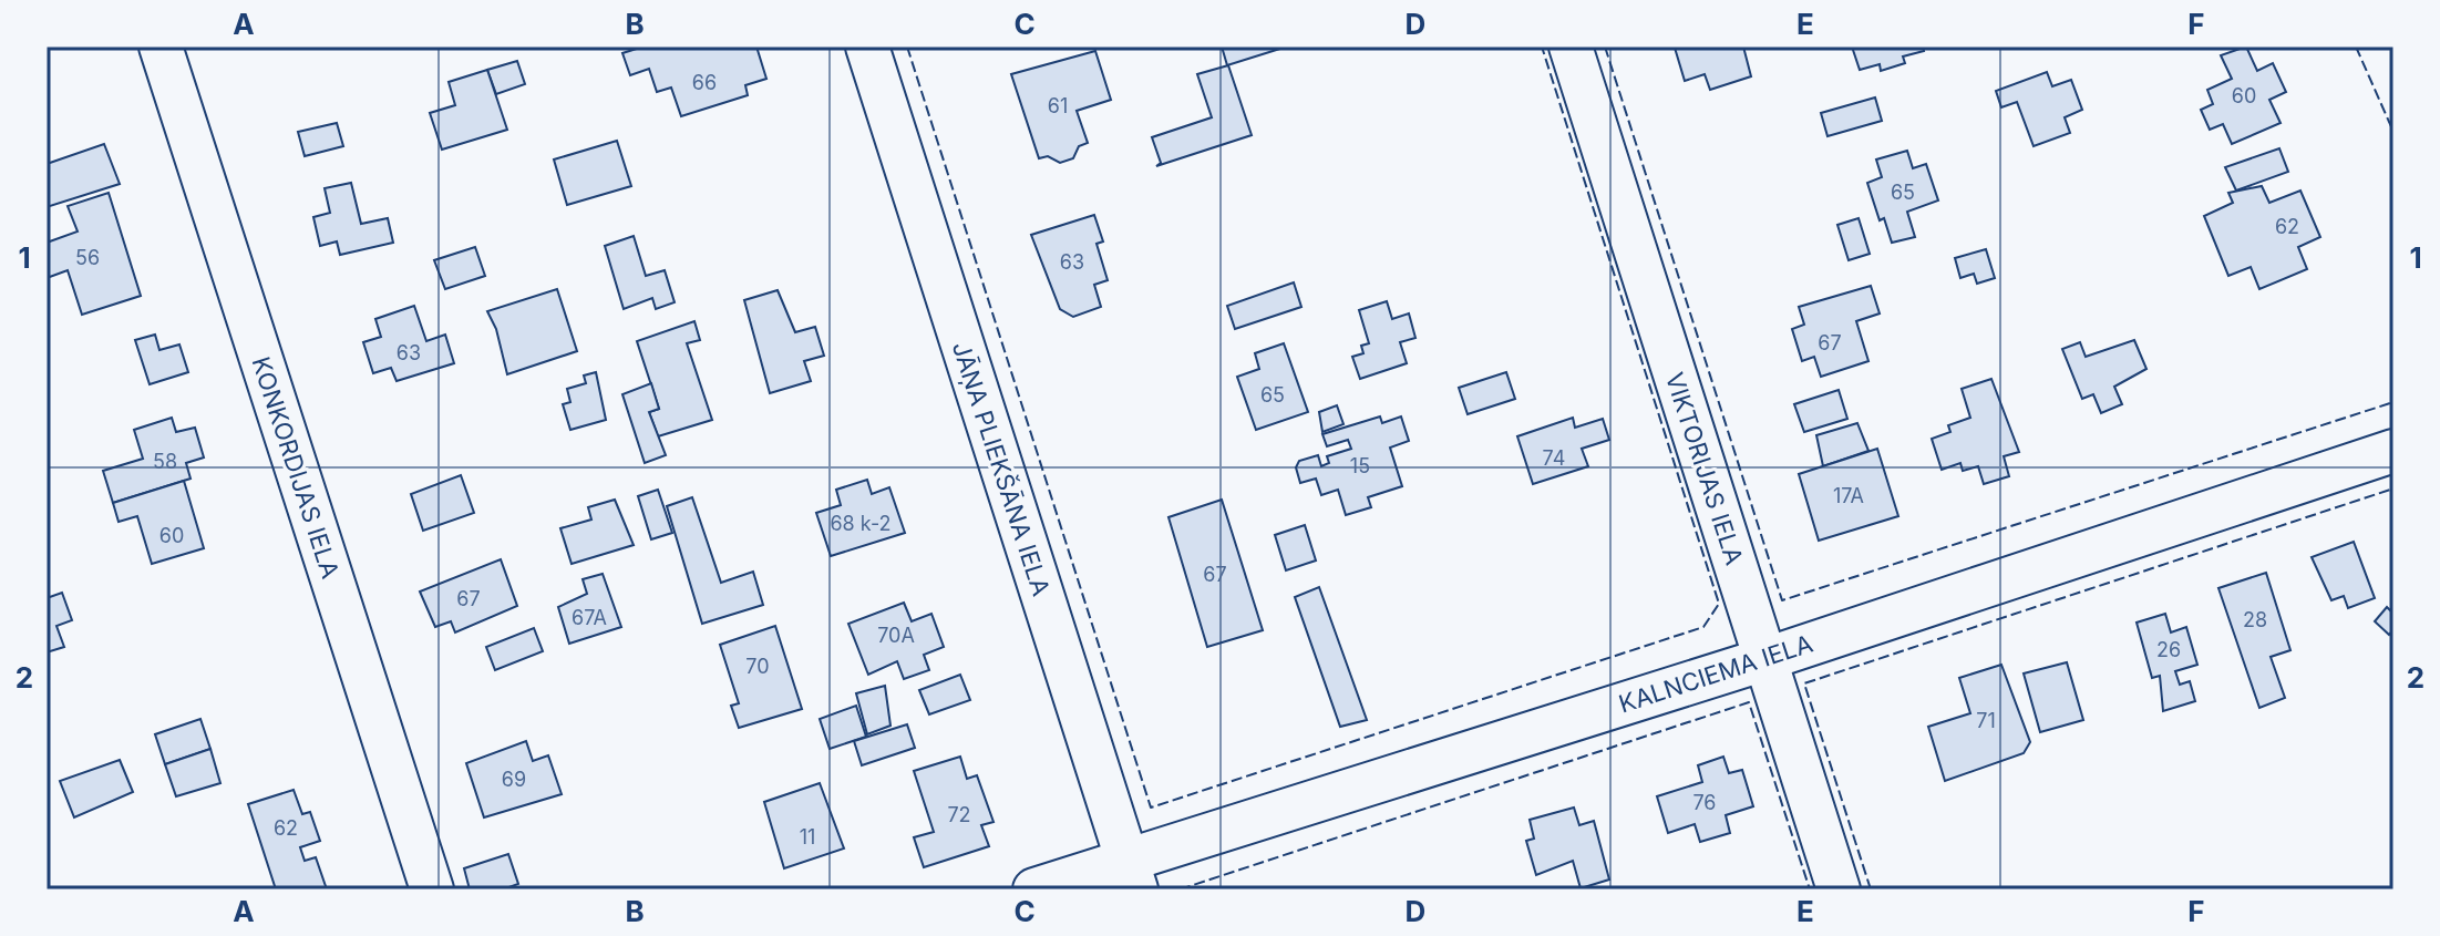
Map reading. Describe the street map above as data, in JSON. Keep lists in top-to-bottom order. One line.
{"streets":{"street":["KONKORDIJAS IELA","JĀŅA PLIEKŠĀNA IELA","VIKTORIJAS IELA","KALNCIEMA IELA"]},"crossings":[["JĀŅA PLIEKŠĀNA IELA","KALNCIEMA IELA"],["VIKTORIJAS IELA","KALNCIEMA IELA"]],"house_numbers":["66","60","61","65","62","56","63","67","63","65","74","58","15","17A","68 k-2","60","67","67","67A","28","70A","26","70","71","69","76","72","62","11"],"grid":{"columns":["A","B","C","D","E","F"],"rows":["1","2"]}}
